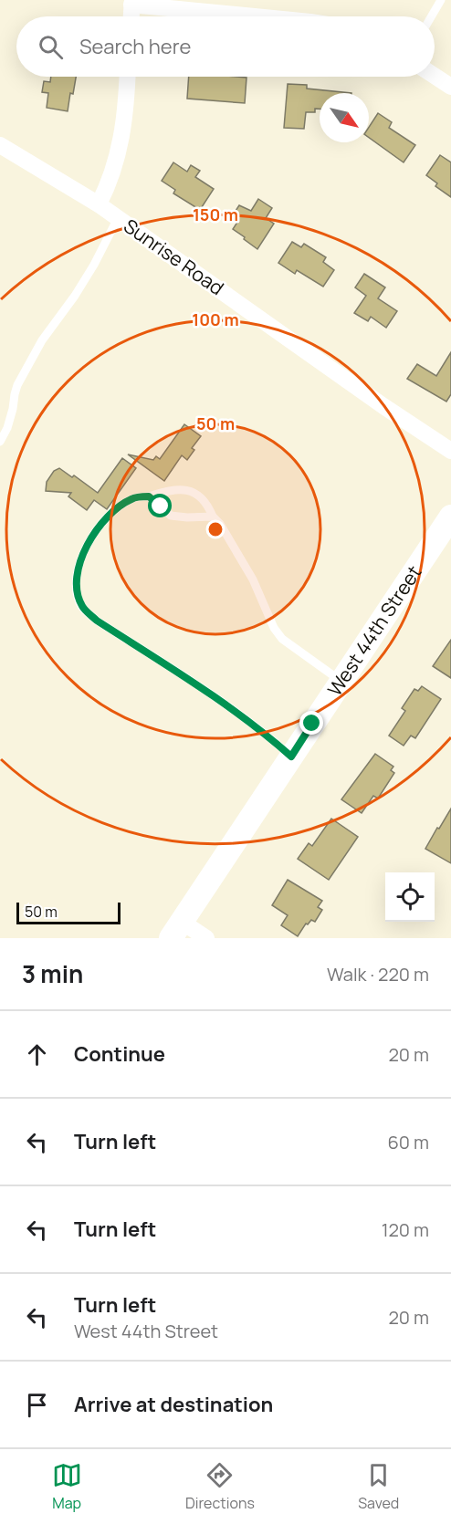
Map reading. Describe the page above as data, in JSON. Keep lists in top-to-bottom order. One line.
{"streets":{"street":["Sunrise Road","West 44th Street"]},"scale_bar":"50 m","north":"bottom right","page":{"search":"Search here","scale":"50 m","heading":["3 min","Walk · 220 m"],"list":[["Continue","20 m"],["Turn left","60 m"],["Turn left","120 m"],["Turn left","West 44th Street","20 m"],"Arrive at destination"],"nav":["Map","Directions","Saved"]},"rings":["150 m","100 m","50 m"]}
